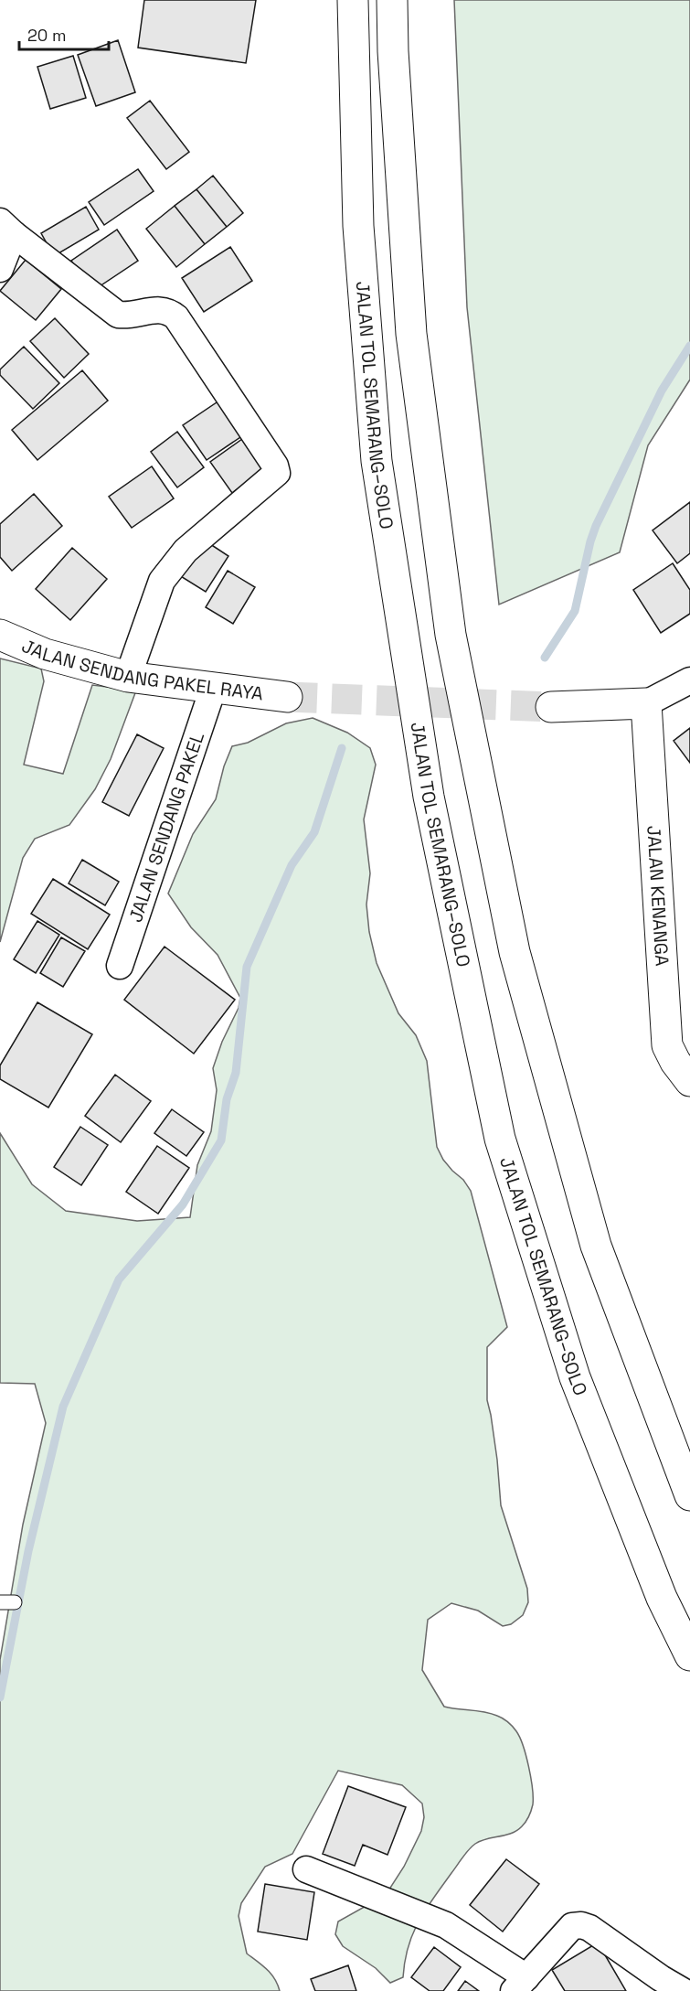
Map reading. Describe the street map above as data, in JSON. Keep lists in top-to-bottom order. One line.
{"streets":{"main road":["JALAN TOL SEMARANG–SOLO","JALAN SENDANG PAKEL RAYA","JALAN KENANGA"],"street":["JALAN SENDANG PAKEL"]},"crossings":[["JALAN SENDANG PAKEL RAYA","JALAN SENDANG PAKEL"]],"scale_bar":"20 m"}
